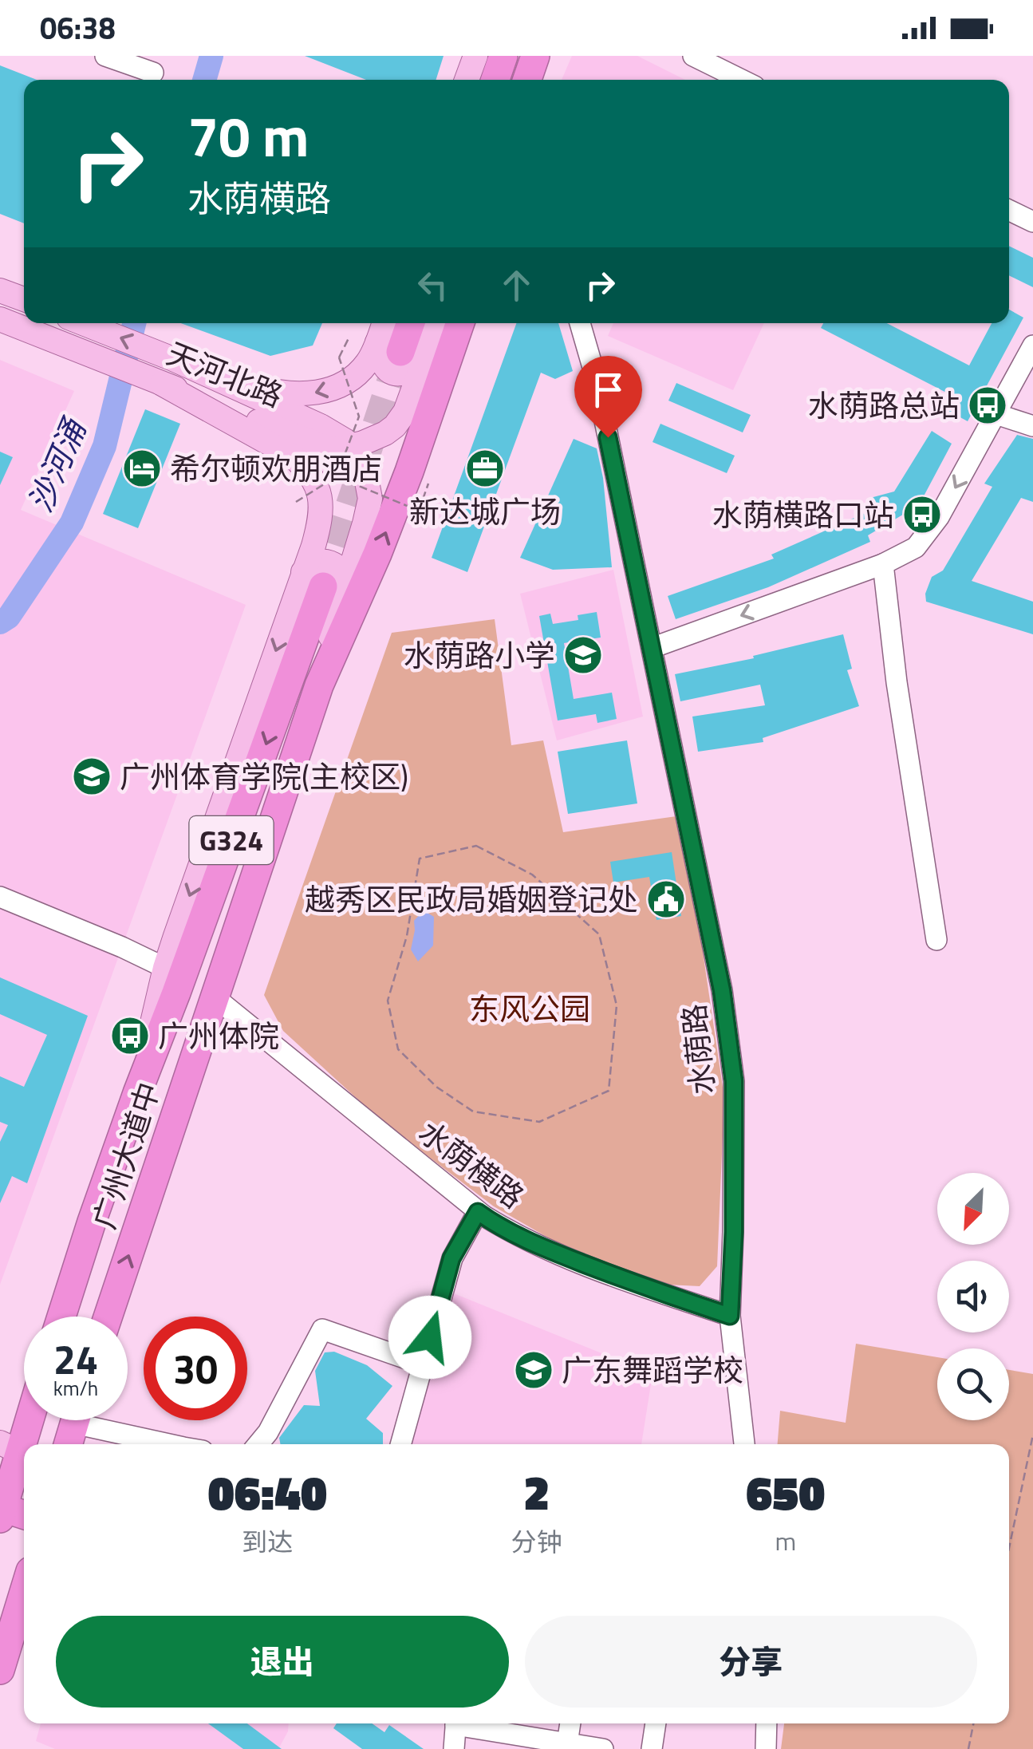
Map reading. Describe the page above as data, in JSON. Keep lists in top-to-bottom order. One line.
{"streets":{"highway":["G324","广州大道中"],"main road":["天河北路"],"street":["水荫路","水荫横路"]},"crossings":[["G324","广州大道中"],["G324","水荫横路"],["水荫路","水荫横路"],["广州大道中","水荫横路"]],"water":["沙河涌"],"parks":["东风公园"],"places":{"bus stop":["水荫路总站","水荫横路口站","广州体院"],"hotel":["希尔顿欢朋酒店"],"office":["新达城广场"],"school or university":["水荫路小学","广州体育学院(主校区)","广东舞蹈学校"],"public building":["越秀区民政局婚姻登记处"]},"north":"bottom left","page":{"status":"06:38","turn":["70 m","水荫横路"],"speed":"24 km/h","limit":"30","eta":["06:40","到达","2","分钟","650","m"],"buttons":["退出","分享"]}}
